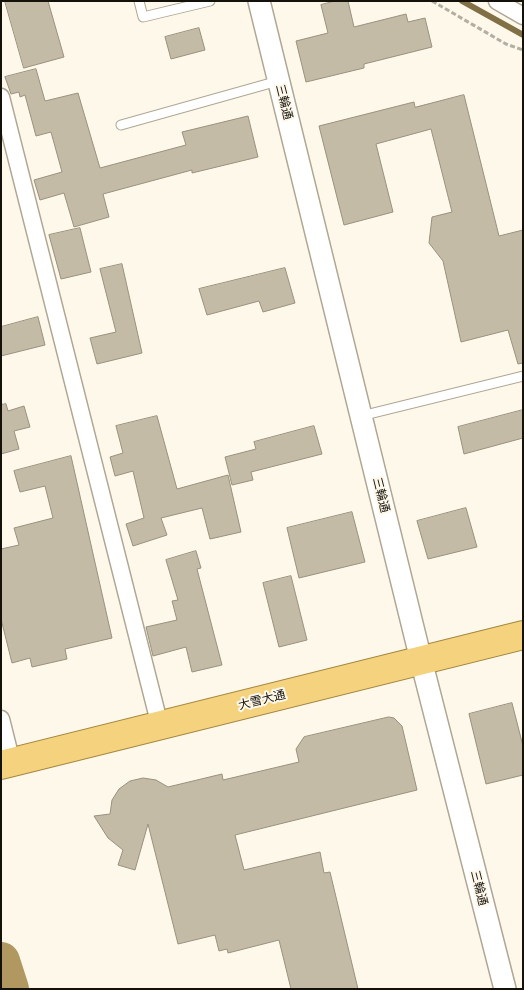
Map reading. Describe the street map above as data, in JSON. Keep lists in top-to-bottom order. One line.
{"streets":{"highway":["大雪大通"],"street":["三輪通"]},"crossings":[["三輪通","大雪大通"]]}
